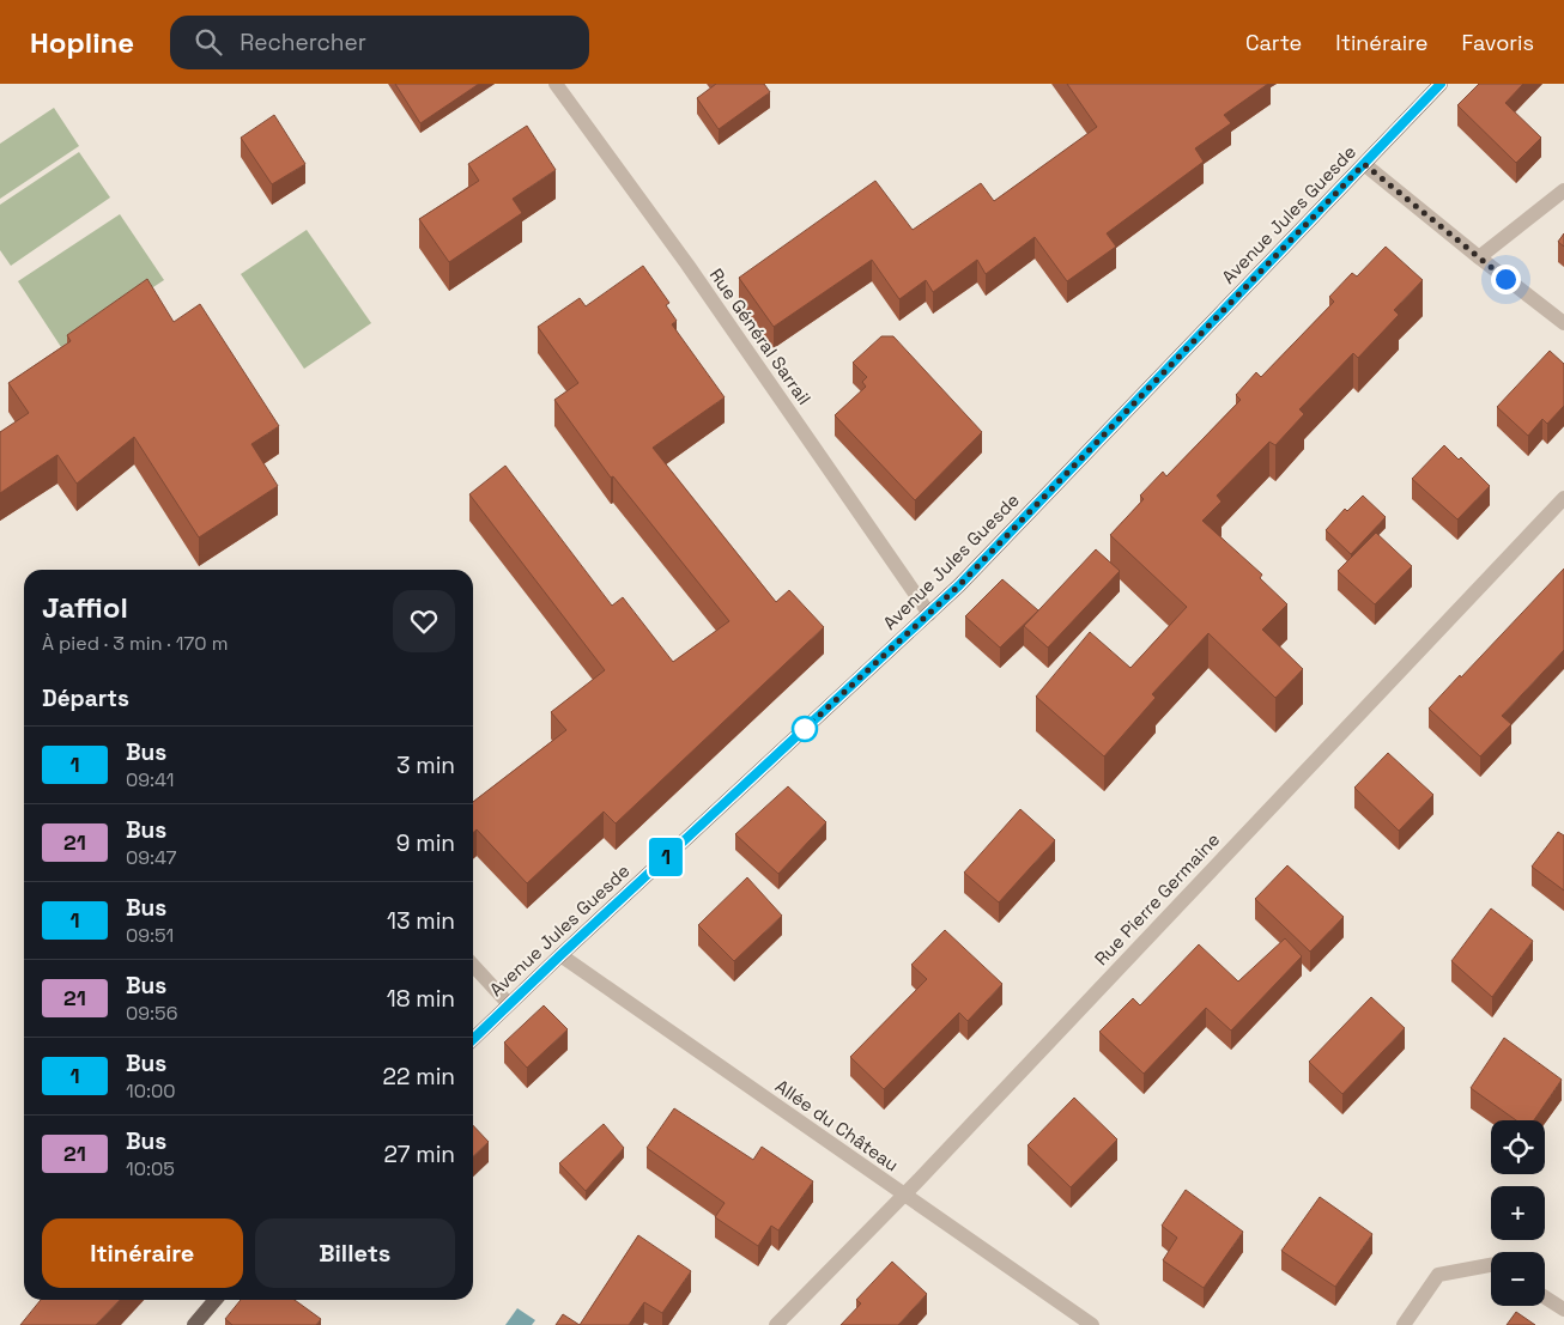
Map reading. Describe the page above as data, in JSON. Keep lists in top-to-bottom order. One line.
{"streets":{"main road":["Avenue Jules Guesde"],"street":["Rue Général Sarrail","Rue Pierre Germaine","Allée du Château"]},"crossings":[["Avenue Jules Guesde","Rue Général Sarrail"],["Avenue Jules Guesde","Allée du Château"],["Rue Pierre Germaine","Allée du Château"]],"lines":["bus line 1"],"page":{"header":"Hopline","search":"Rechercher","nav":["Carte","Itinéraire","Favoris"],"on_map":"1","heading":[["Jaffiol","À pied · 3 min · 170 m"],"Départs"],"list":[{"mark":"1","name":"Bus","note":"09:41","value":"3 min"},{"mark":"21","name":"Bus","note":"09:47","value":"9 min"},{"mark":"1","name":"Bus","note":"09:51","value":"13 min"},{"mark":"21","name":"Bus","note":"09:56","value":"18 min"},{"mark":"1","name":"Bus","note":"10:00","value":"22 min"},{"mark":"21","name":"Bus","note":"10:05","value":"27 min"}],"map_buttons":["+","−"],"buttons":["Itinéraire","Billets"]}}
